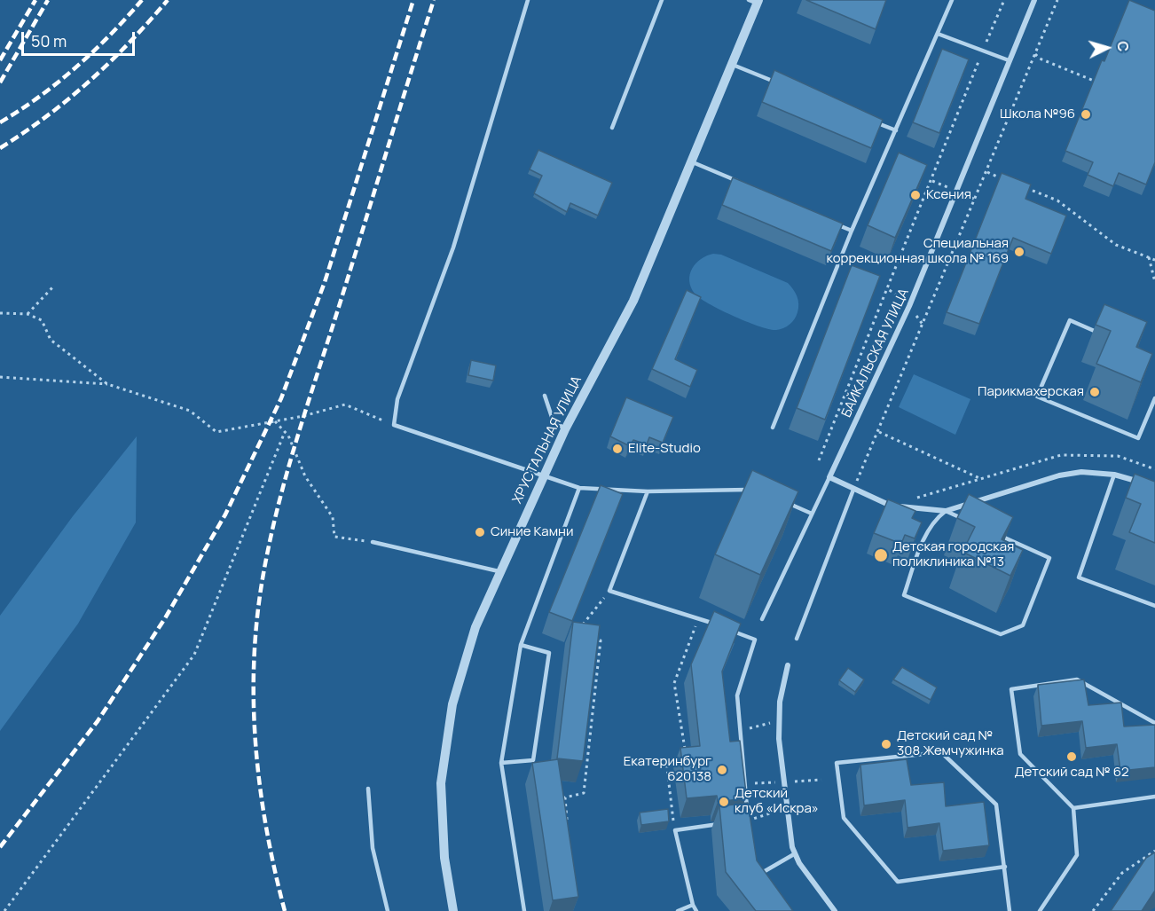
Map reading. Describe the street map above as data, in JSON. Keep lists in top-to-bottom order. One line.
{"streets":{"street":["БАЙКАЛЬСКАЯ УЛИЦА","ХРУСТАЛЬНАЯ УЛИЦА"]},"places":["Школа №96","Ксения","Специальная коррекционная школа № 169","Парикмахерская","Elite-Studio","Синие Камни","Детская городская поликлиника №13","Детский сад № 308 Жемчужинка","Детский сад № 62","Екатеринбург 620138","Детский клуб «Искра»"],"scale_bar":"50 m","north":"right"}
